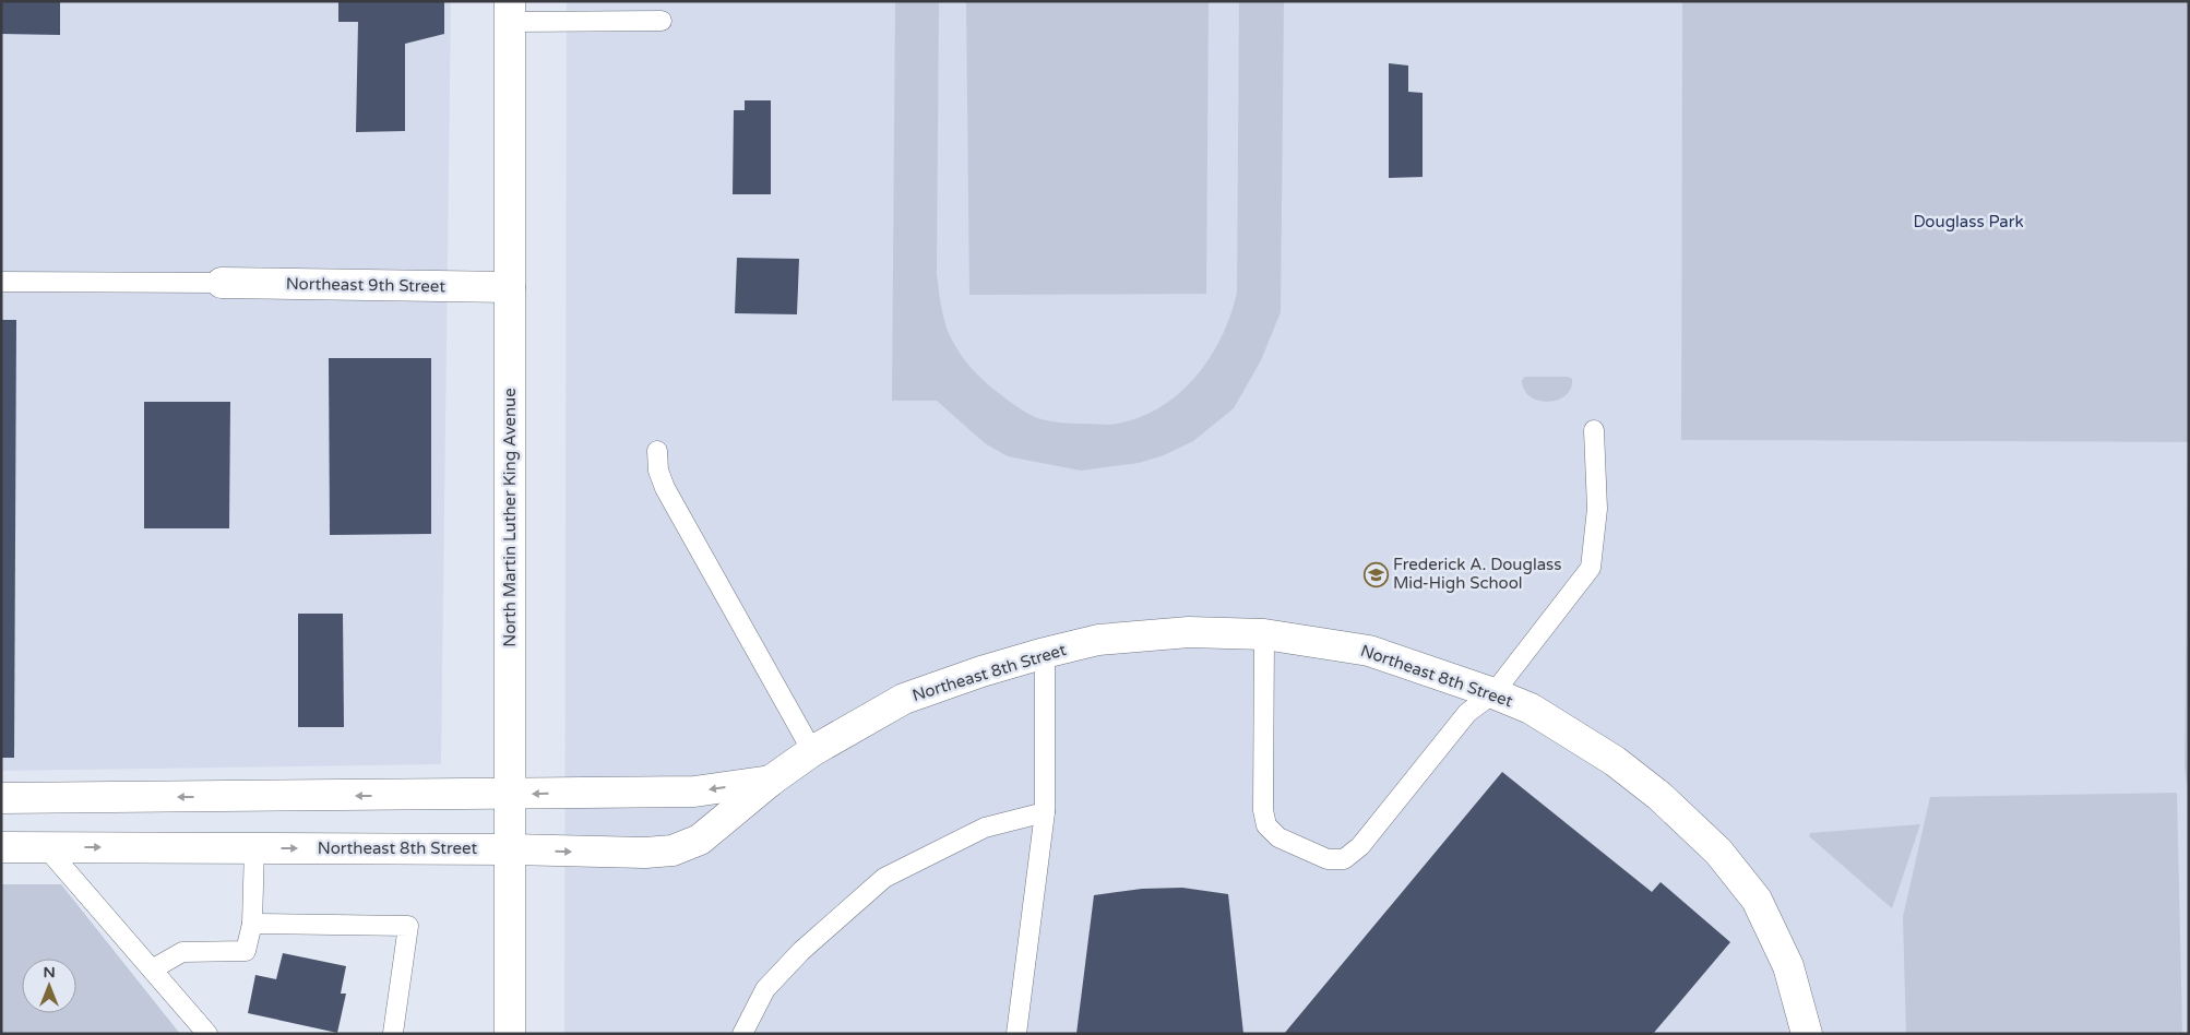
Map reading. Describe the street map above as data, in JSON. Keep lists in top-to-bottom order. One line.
{"streets":{"street":["Northeast 9th Street","North Martin Luther King Avenue","Northeast 8th Street"]},"crossings":[["Northeast 9th Street","North Martin Luther King Avenue"],["North Martin Luther King Avenue","Northeast 8th Street"]],"parks":["Douglass Park"],"places":{"school or university":["Frederick A. Douglass Mid-High School"]},"north":"top"}
